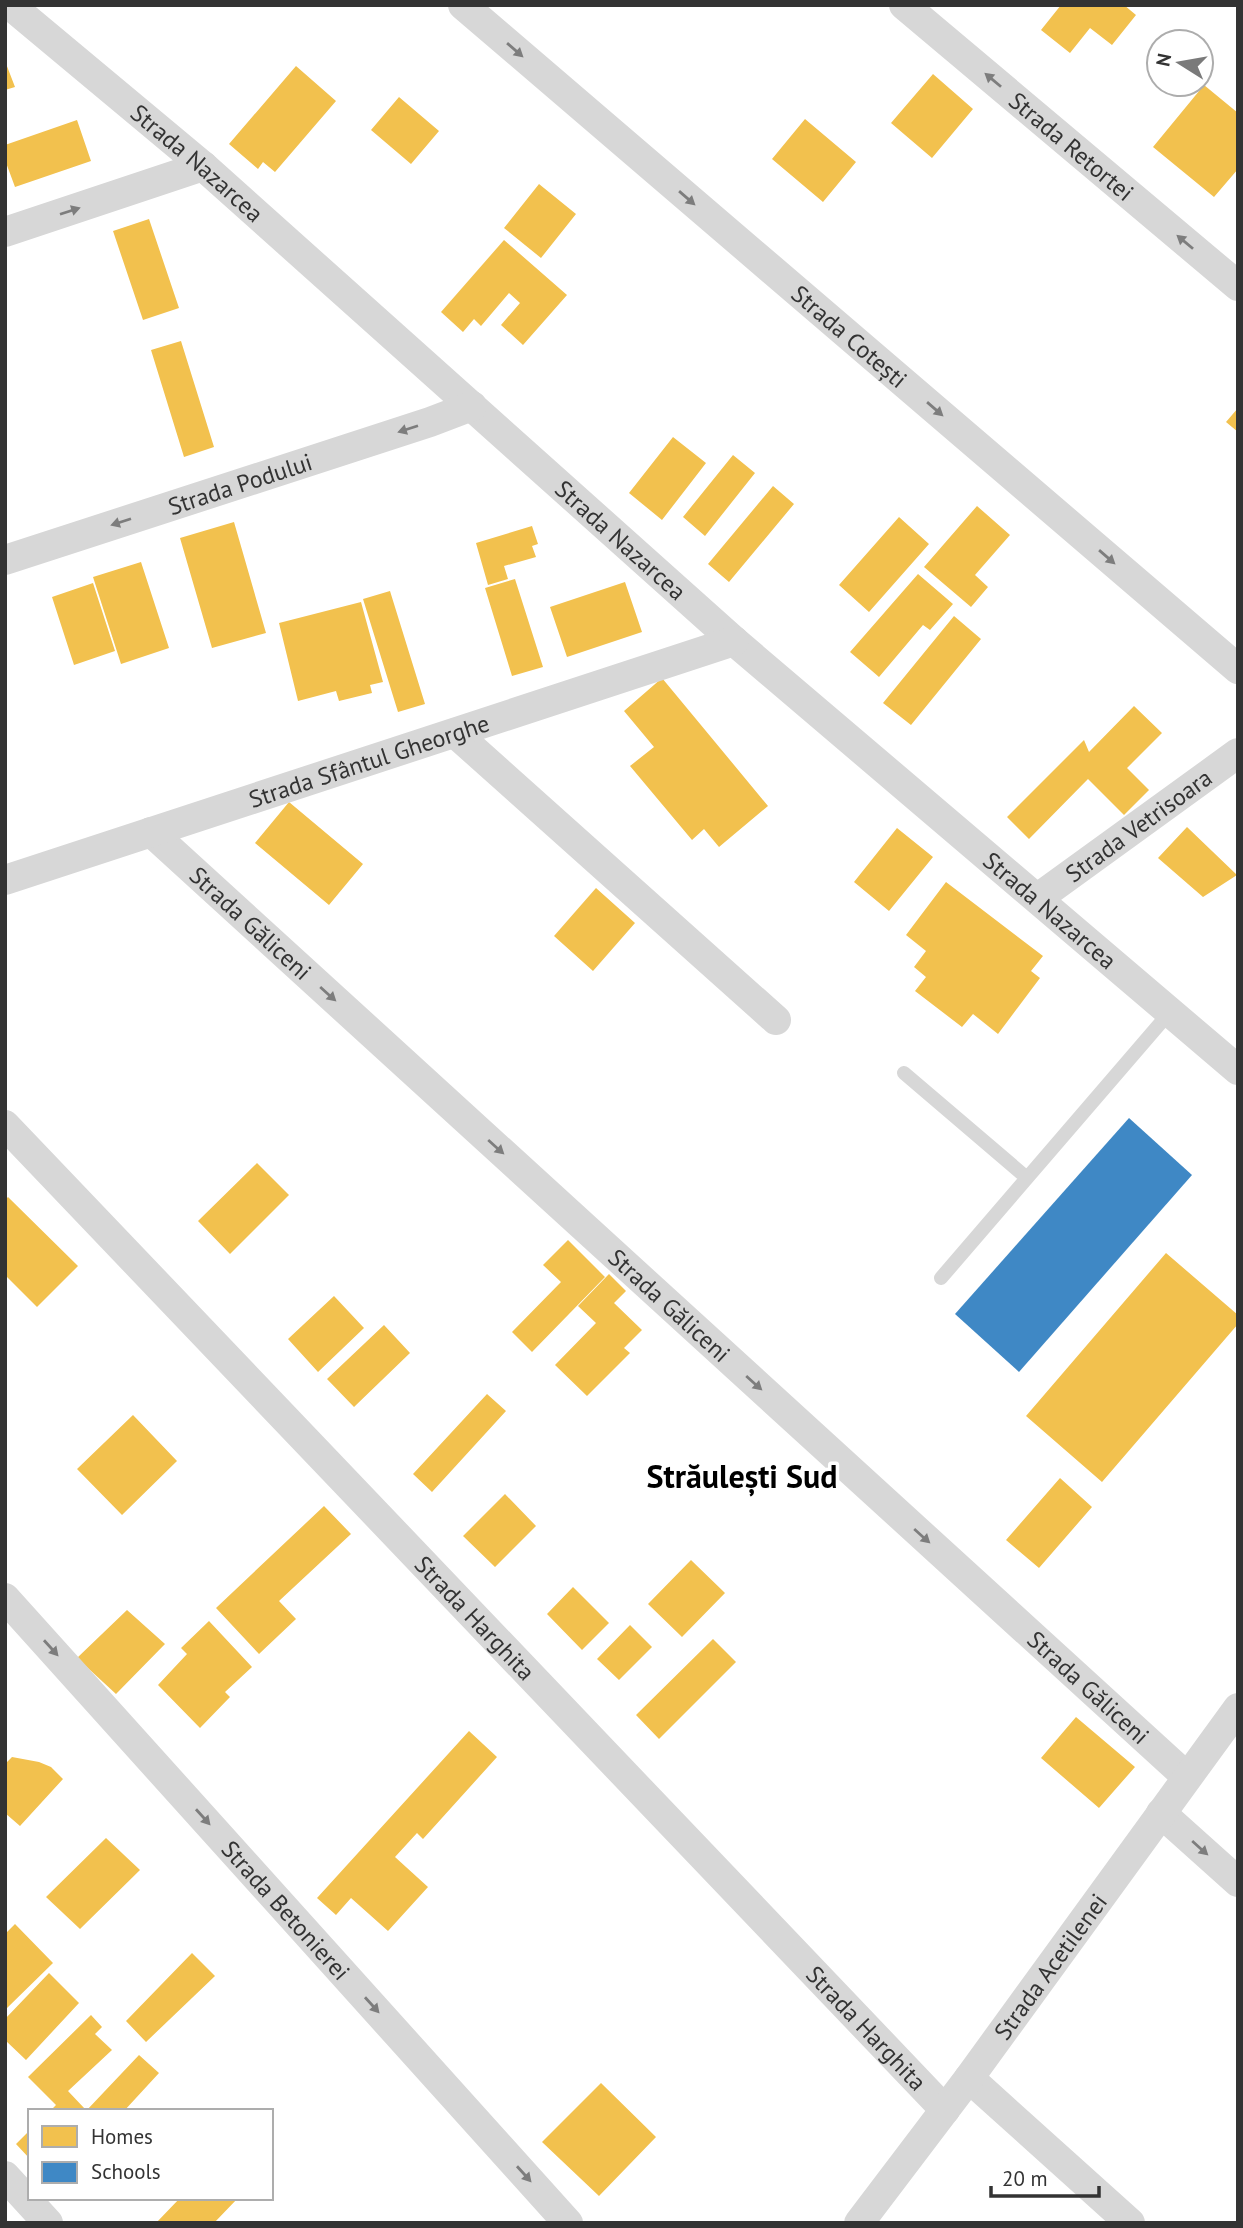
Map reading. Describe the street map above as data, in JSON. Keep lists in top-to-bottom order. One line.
{"streets":{"street":["Strada Retortei","Strada Nazarcea","Strada Cotești","Strada Podului","Strada Sfântul Gheorghe","Strada Vetrisoara","Strada Găliceni","Strada Harghita","Strada Betonierei","Strada Acetilenei"]},"crossings":[["Strada Nazarcea","Strada Podului"],["Strada Nazarcea","Strada Sfântul Gheorghe"],["Strada Nazarcea","Strada Vetrisoara"],["Strada Sfântul Gheorghe","Strada Găliceni"],["Strada Găliceni","Strada Acetilenei"],["Strada Harghita","Strada Acetilenei"]],"one_way":["Strada Retortei","Strada Cotești","Strada Podului","Strada Găliceni","Strada Betonierei"],"districts":["Străulești Sud"],"legend":["Homes","Schools"],"scale_bar":"20 m","north":"left"}
